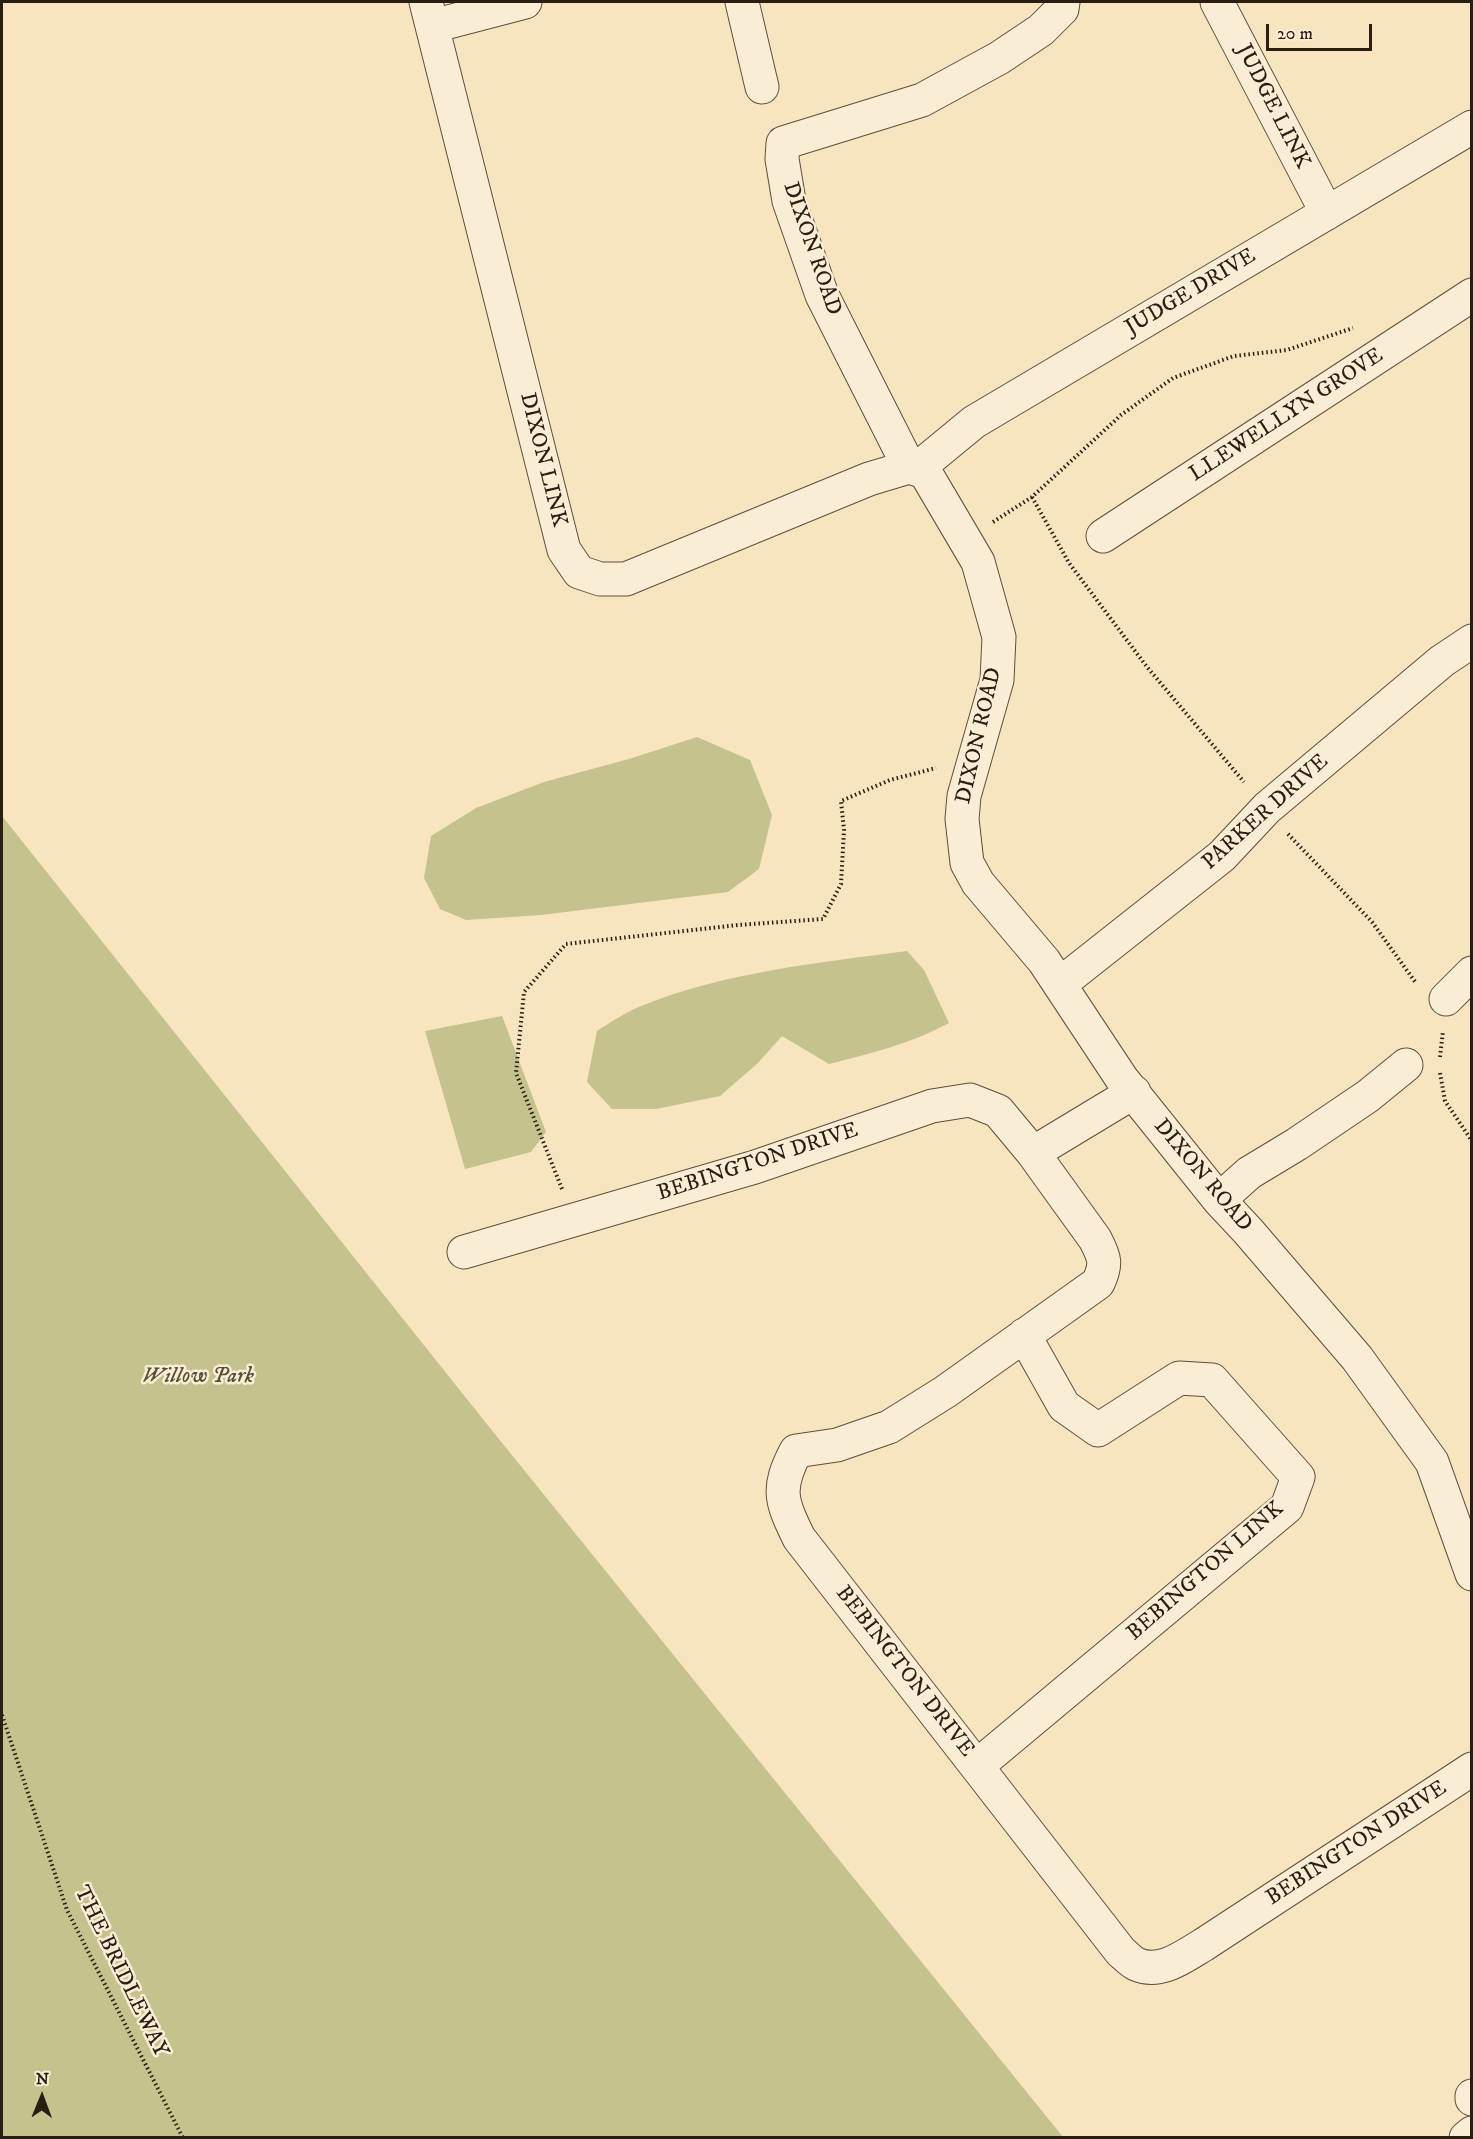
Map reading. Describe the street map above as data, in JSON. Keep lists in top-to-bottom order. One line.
{"streets":{"street":["JUDGE LINK","DIXON ROAD","JUDGE DRIVE","LLEWELLYN GROVE","DIXON LINK","PARKER DRIVE","BEBINGTON DRIVE","BEBINGTON LINK"],"path":["THE BRIDLEWAY"]},"crossings":[["JUDGE LINK","JUDGE DRIVE"],["DIXON ROAD","JUDGE DRIVE"],["DIXON ROAD","DIXON LINK"],["DIXON ROAD","PARKER DRIVE"],["JUDGE DRIVE","DIXON LINK"],["BEBINGTON DRIVE","BEBINGTON LINK"]],"parks":["Willow Park"],"scale_bar":"20 m","north":"top"}
